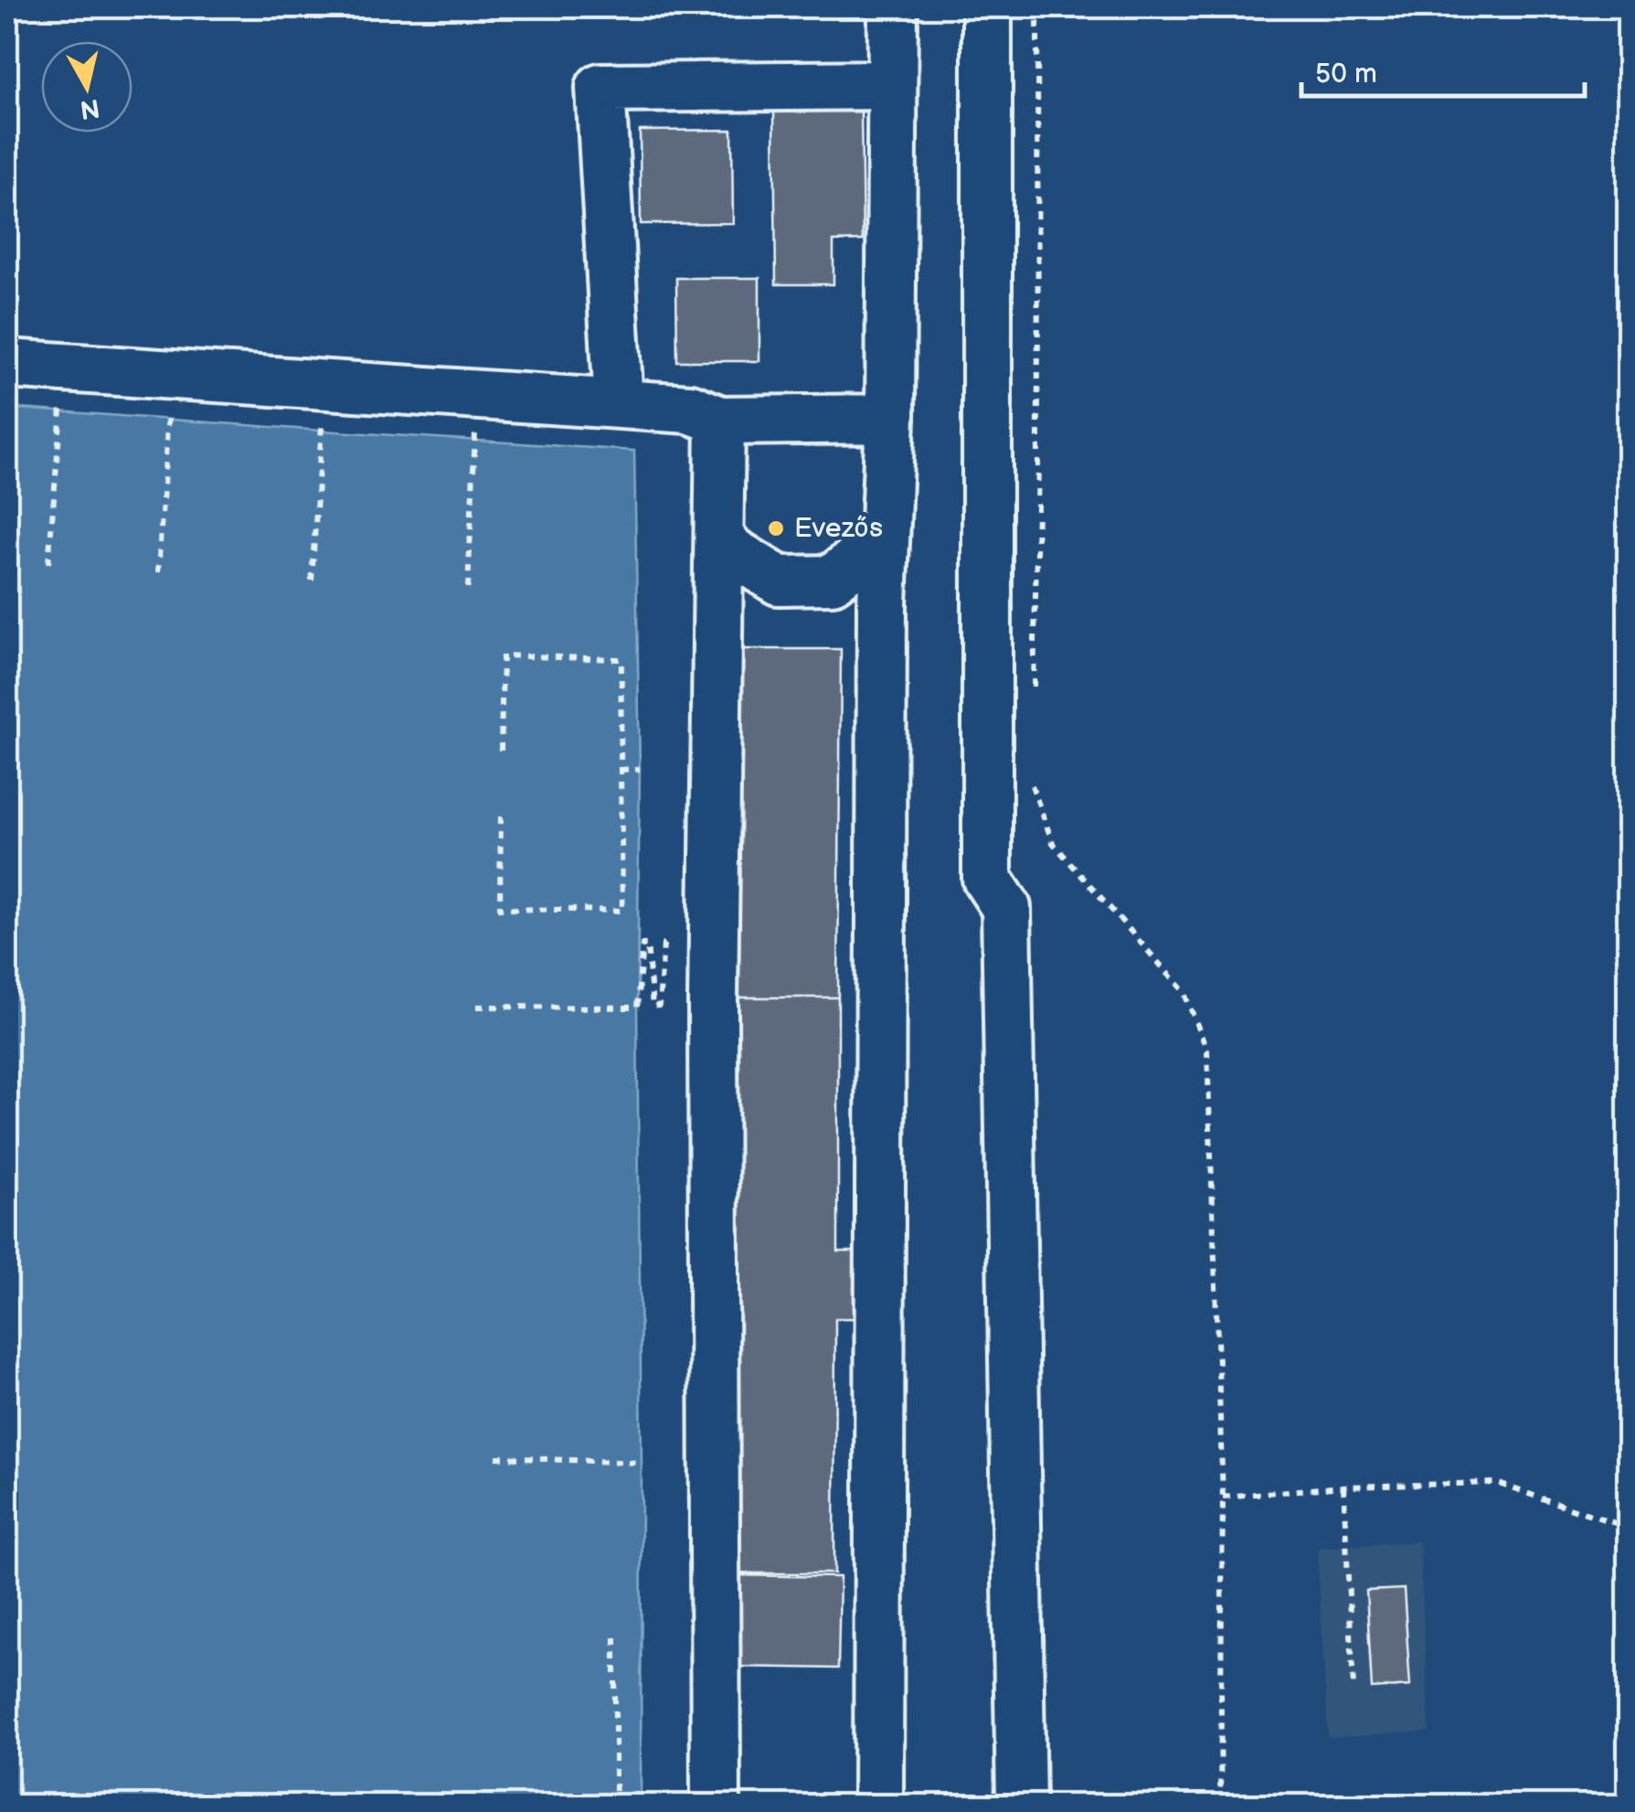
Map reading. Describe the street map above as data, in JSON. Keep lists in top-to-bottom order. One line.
{"places":["Evezős"],"scale_bar":"50 m","north":"bottom"}
